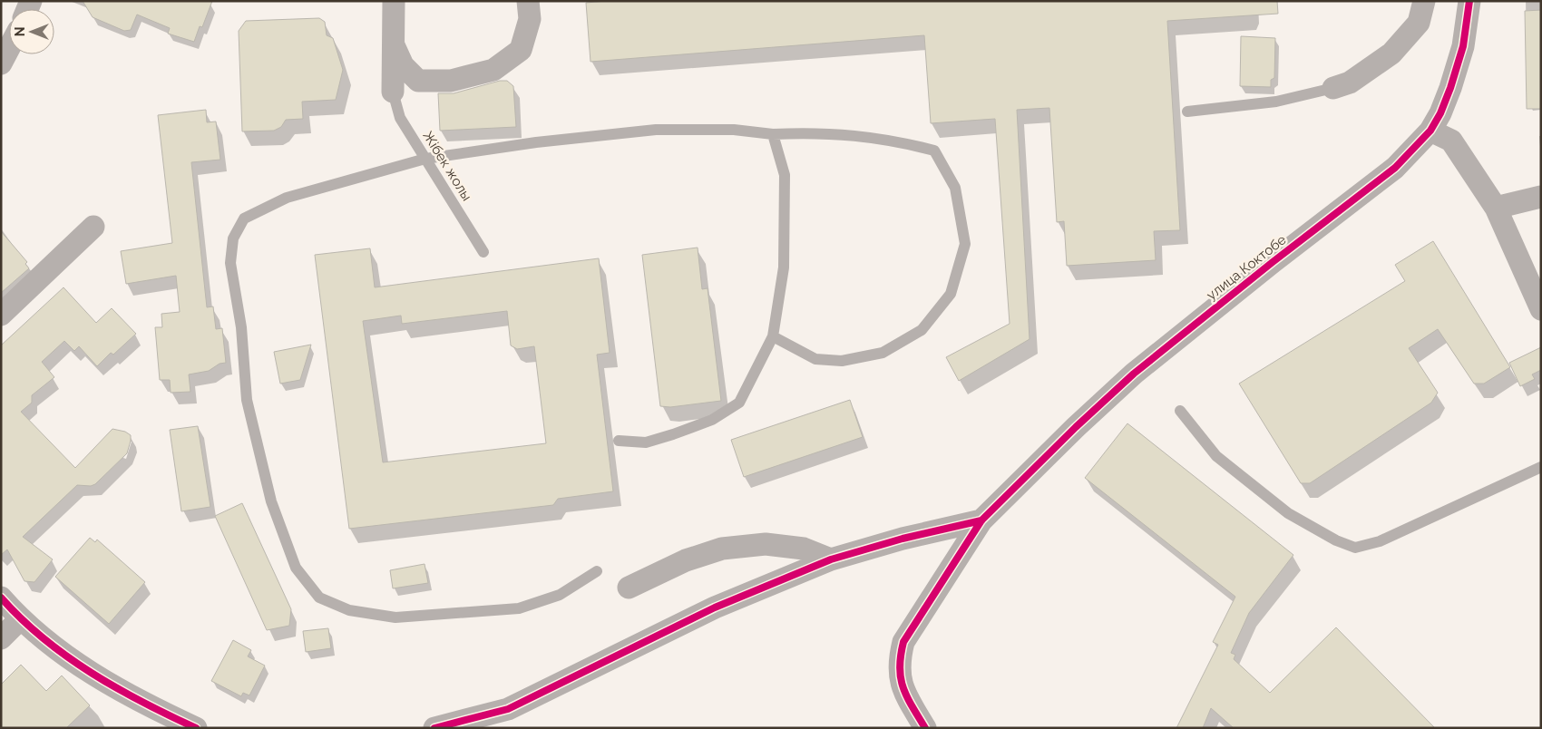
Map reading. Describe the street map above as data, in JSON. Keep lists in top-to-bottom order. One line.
{"streets":{"street":["улица Коктобе"],"lane":["Жібек жолы"]},"north":"left"}
